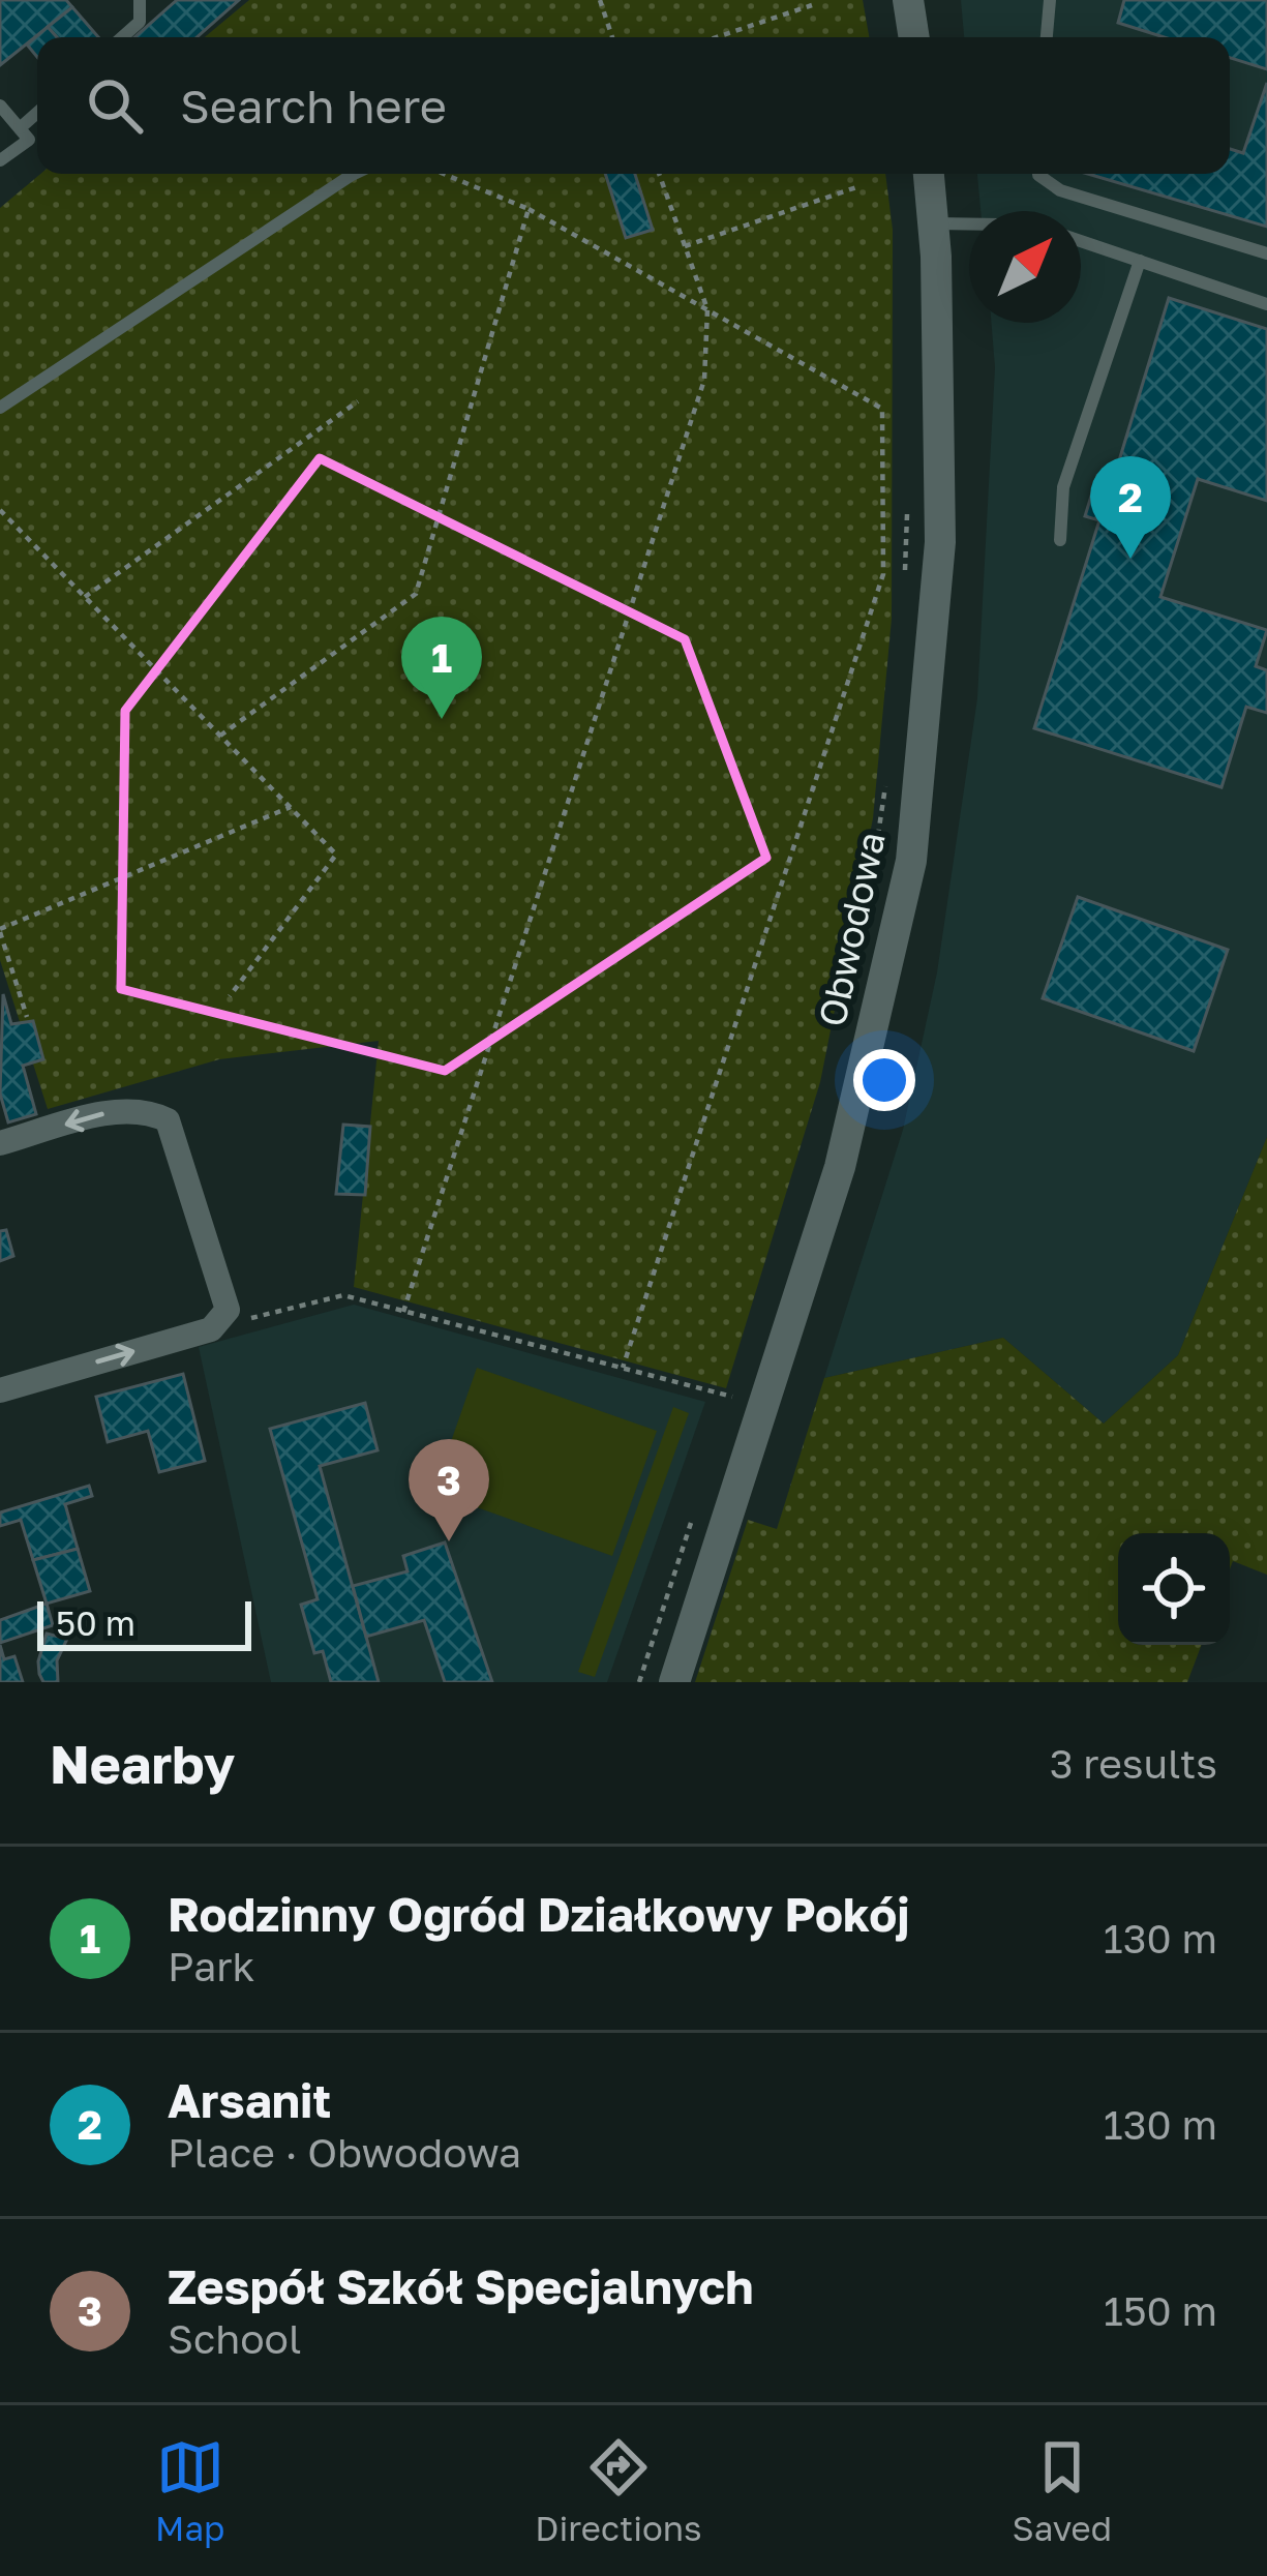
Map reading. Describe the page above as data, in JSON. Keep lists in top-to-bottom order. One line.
{"streets":{"street":["Obwodowa"]},"scale_bar":"50 m","north":"top right","page":{"search":"Search here","pins":["2","1","3"],"scale":"50 m","heading":["Nearby","3 results"],"list":[{"mark":"1","name":"Rodzinny Ogród Działkowy Pokój","note":"Park","value":"130 m"},{"mark":"2","name":"Arsanit","note":"Place · Obwodowa","value":"130 m"},{"mark":"3","name":"Zespół Szkół Specjalnych","note":"School","value":"150 m"}],"nav":["Map","Directions","Saved"]}}
